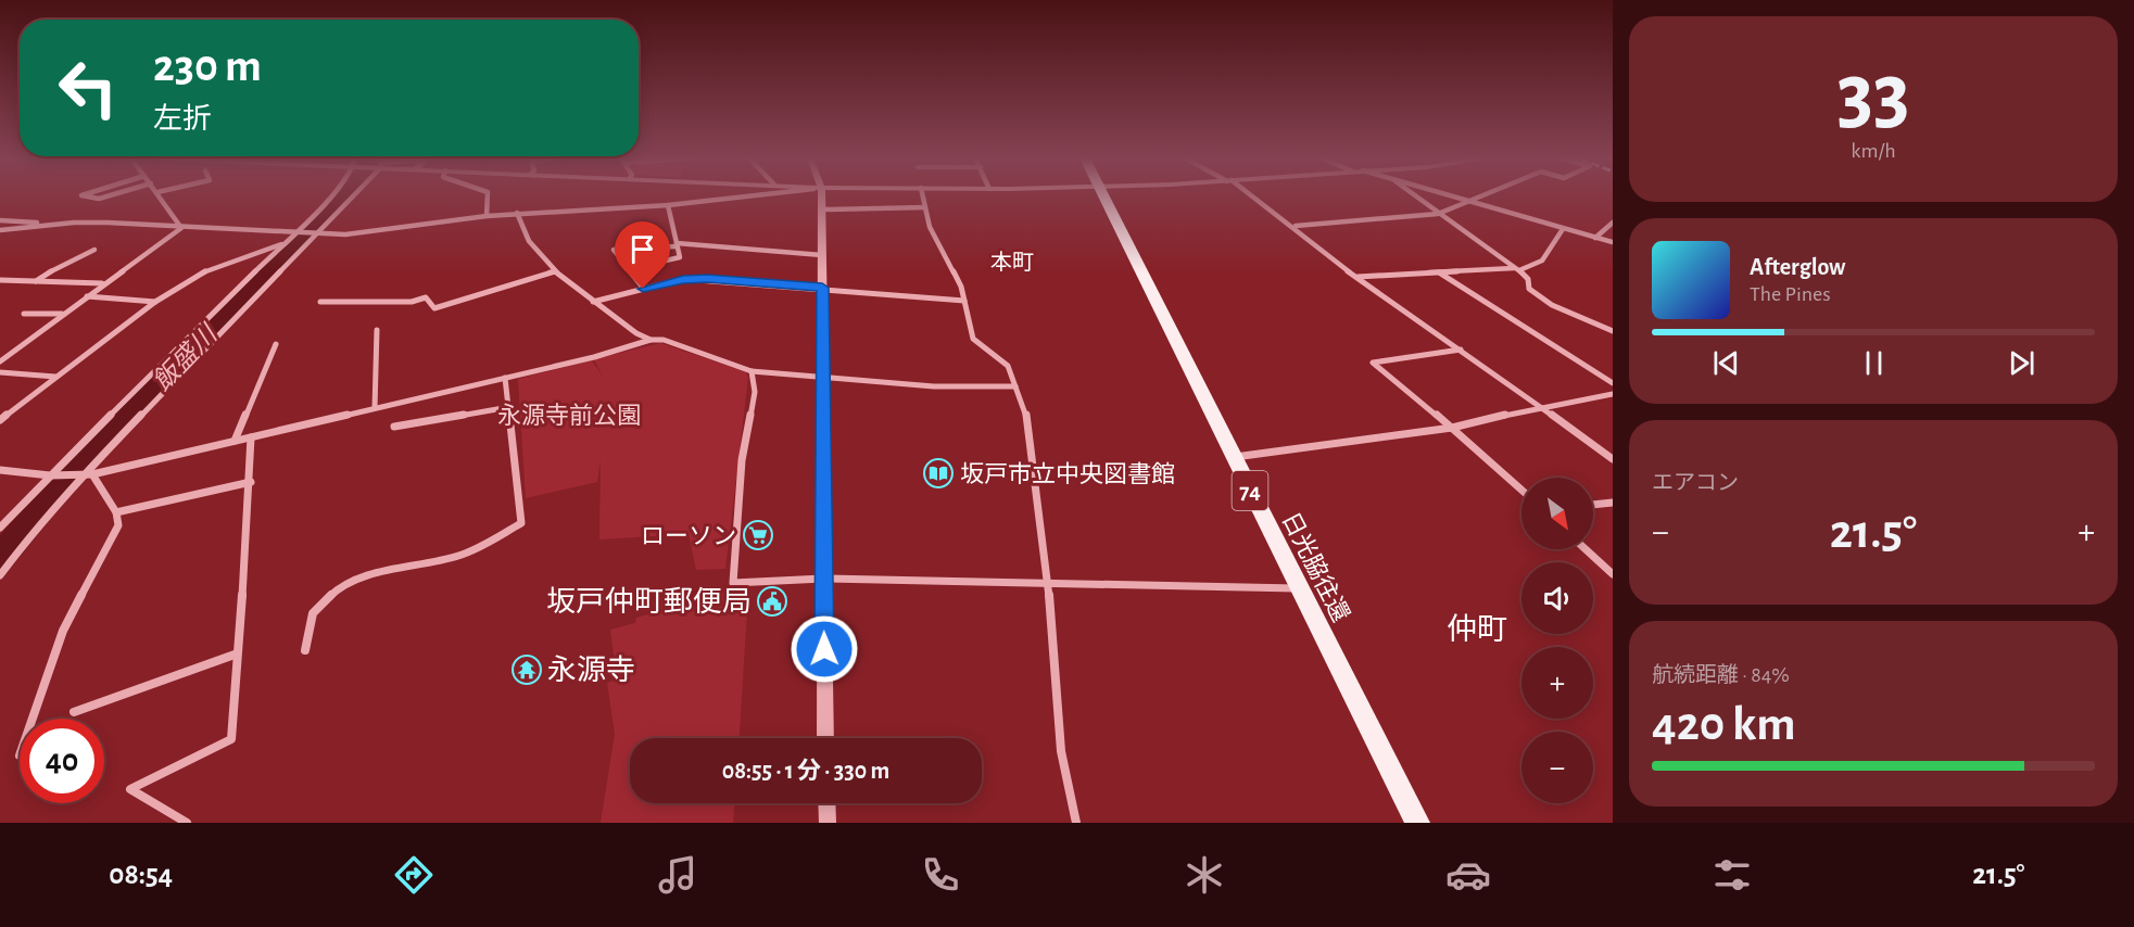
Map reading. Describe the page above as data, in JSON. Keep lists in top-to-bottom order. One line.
{"streets":{"main road":["74","日光脇往還"]},"districts":["本町","仲町"],"water":["飯盛川"],"parks":["永源寺前公園"],"places":{"library":["坂戸市立中央図書館"],"supermarket":["ローソン"],"public building":["坂戸仲町郵便局"],"temple":["永源寺"]},"north":"bottom right","page":{"tile":[["33","km/h"],"エアコン",["航続距離 · 84%","420 km"]],"turn":["230 m","左折"],"song":["Afterglow","The Pines"],"map_buttons":["+","−"],"heat":["−","21.5°","+"],"limit":"40","trip":"08:55 · 1 分 · 330 m","tabs":["08:54","21.5°"]}}
